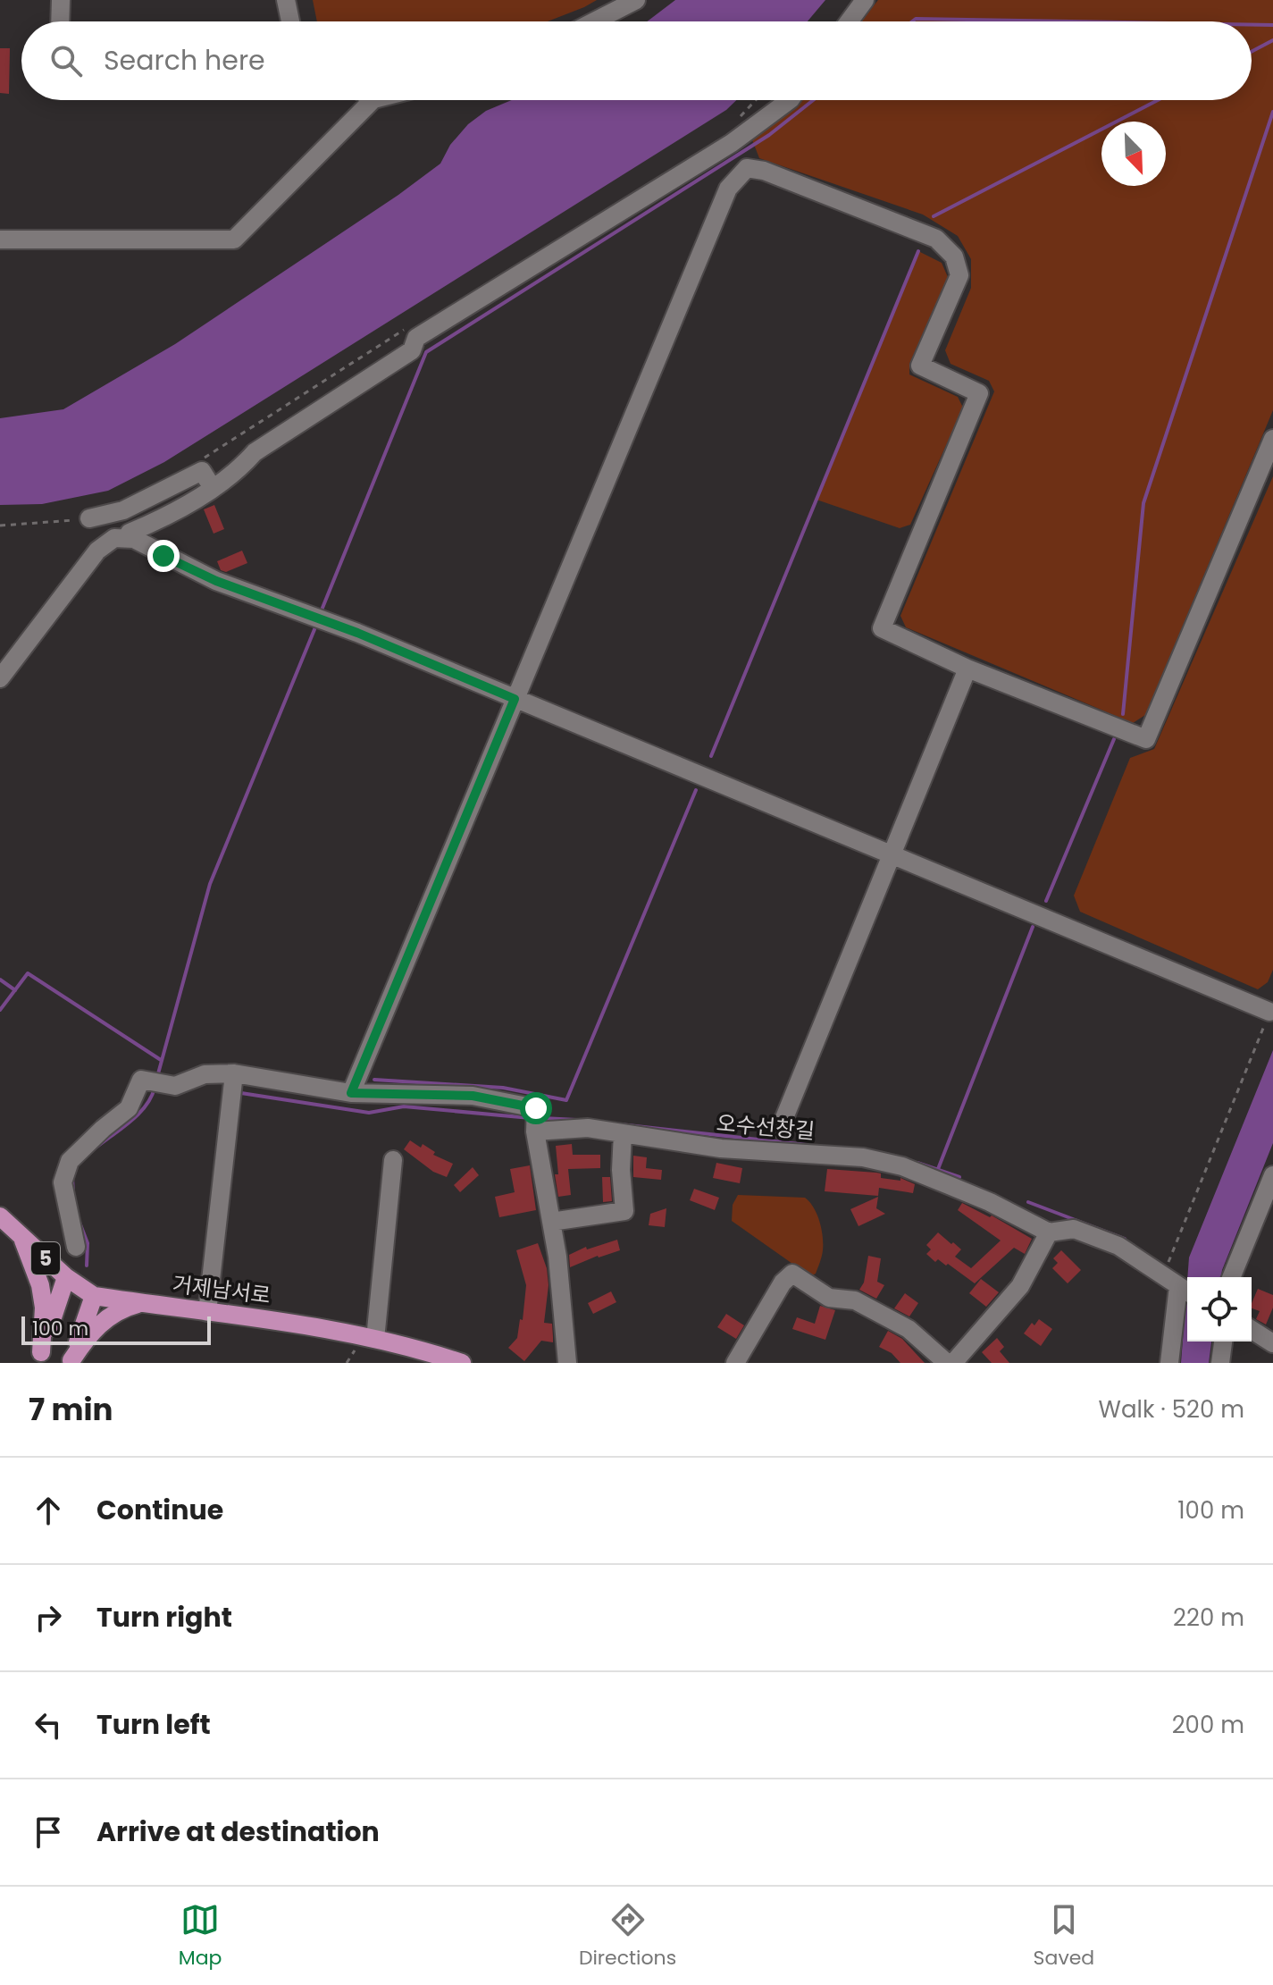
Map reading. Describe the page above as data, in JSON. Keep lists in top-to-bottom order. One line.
{"streets":{"main road":["5","거제남서로"],"street":["오수선창길"]},"crossings":[["5","거제남서로"]],"scale_bar":"100 m","north":"bottom right","page":{"search":"Search here","scale":"100 m","heading":["7 min","Walk · 520 m"],"list":[["Continue","100 m"],["Turn right","220 m"],["Turn left","200 m"],"Arrive at destination"],"nav":["Map","Directions","Saved"]}}
